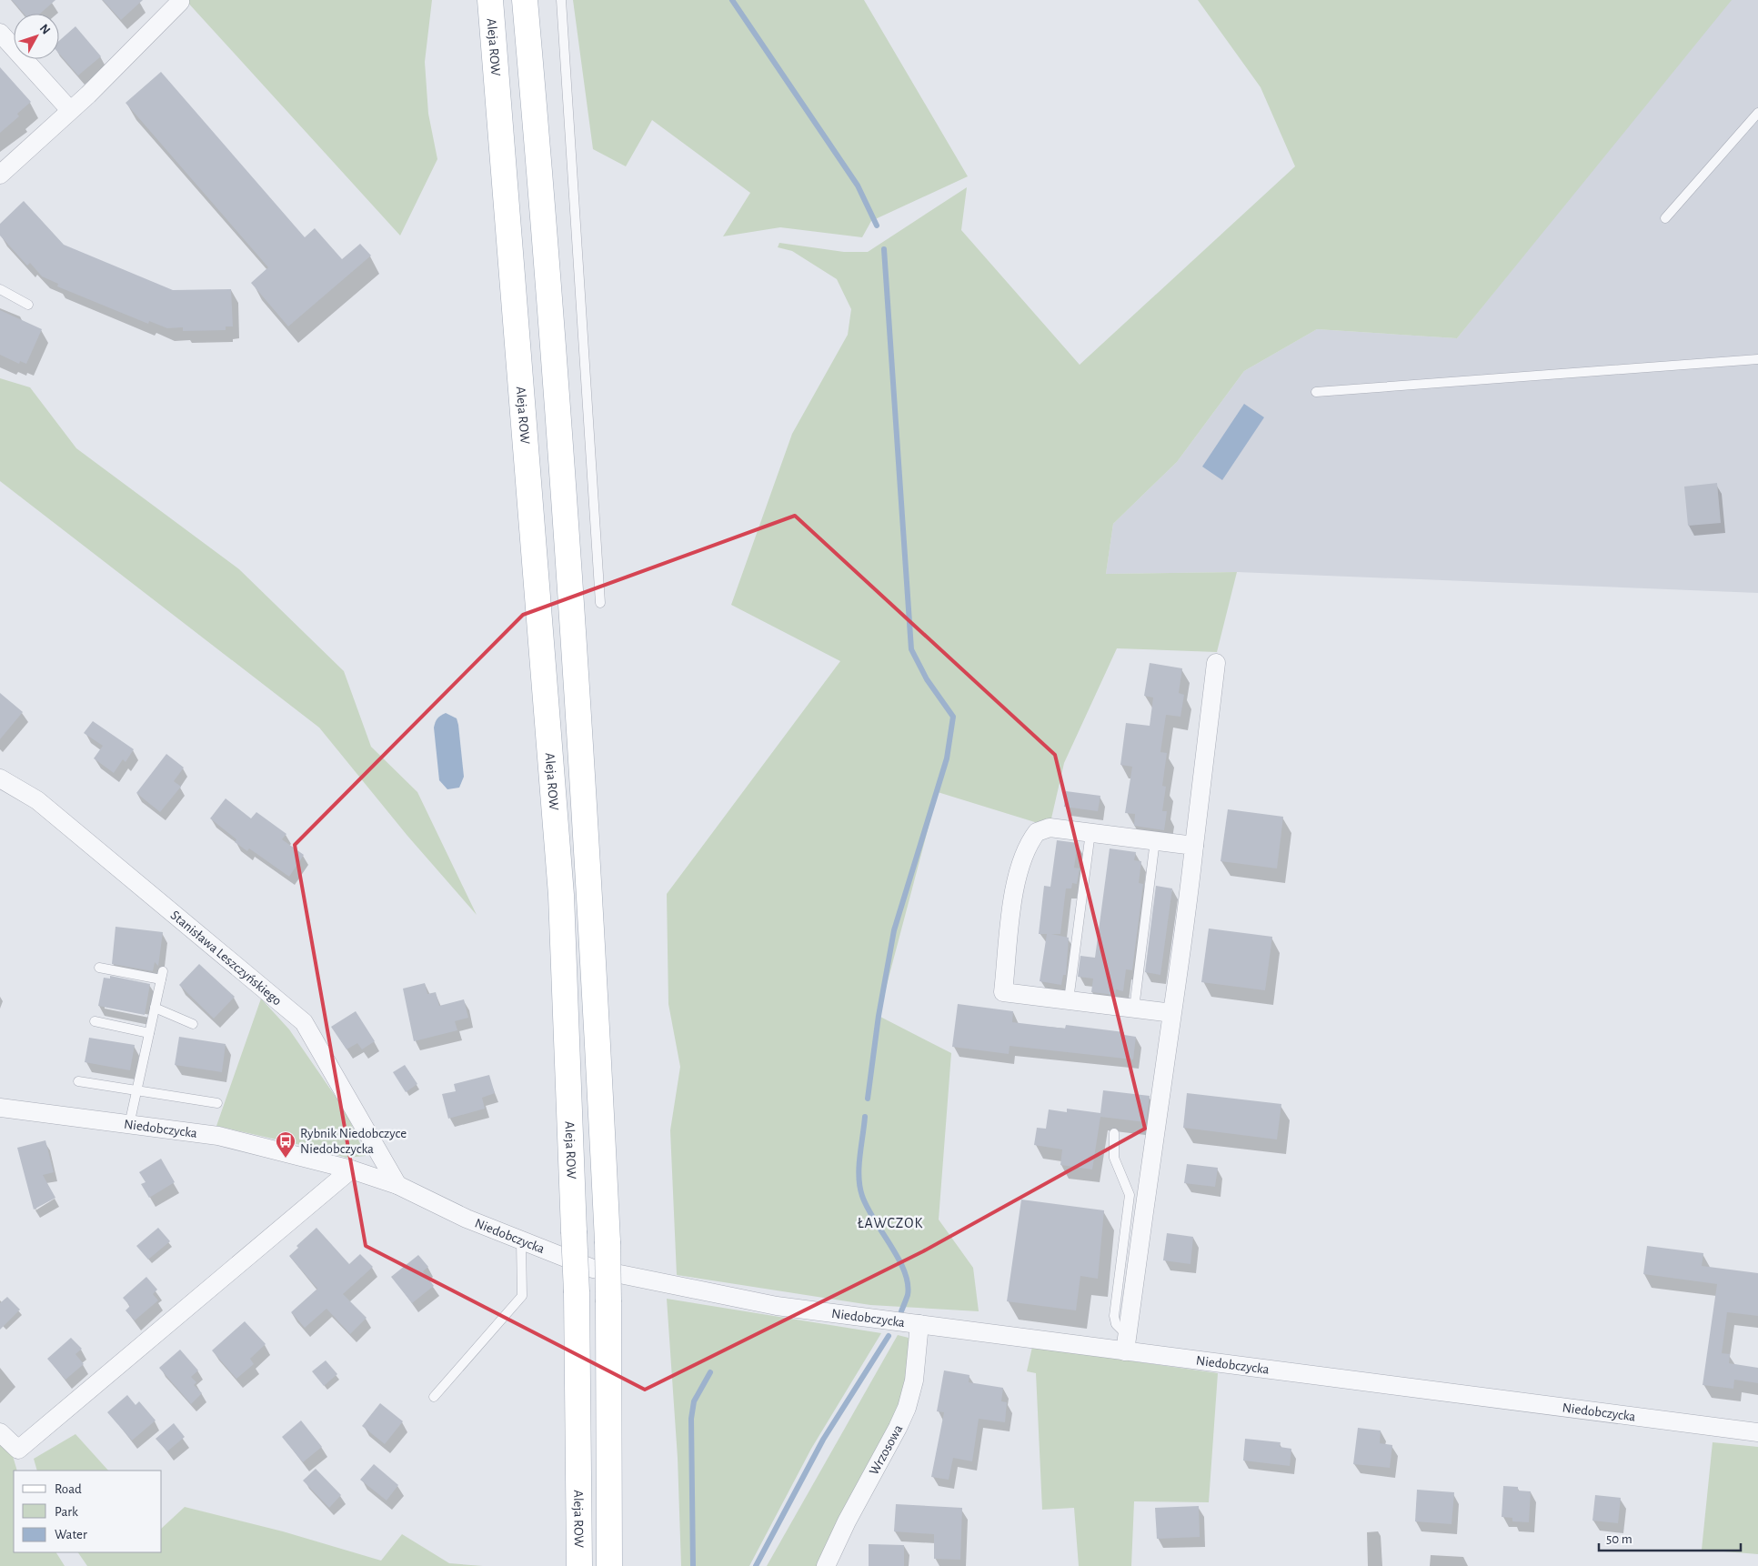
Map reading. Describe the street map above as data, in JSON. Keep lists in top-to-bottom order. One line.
{"streets":{"main road":["Aleja ROW"],"street":["Stanisława Leszczyńskiego","Niedobczycka","Wrzosowa"]},"crossings":[["Stanisława Leszczyńskiego","Niedobczycka"],["Niedobczycka","Wrzosowa"]],"districts":["ŁAWCZOK"],"places":{"bus stop":["Rybnik Niedobczyce Niedobczycka"]},"legend":["Road","Park","Water"],"scale_bar":"50 m","north":"top right"}
